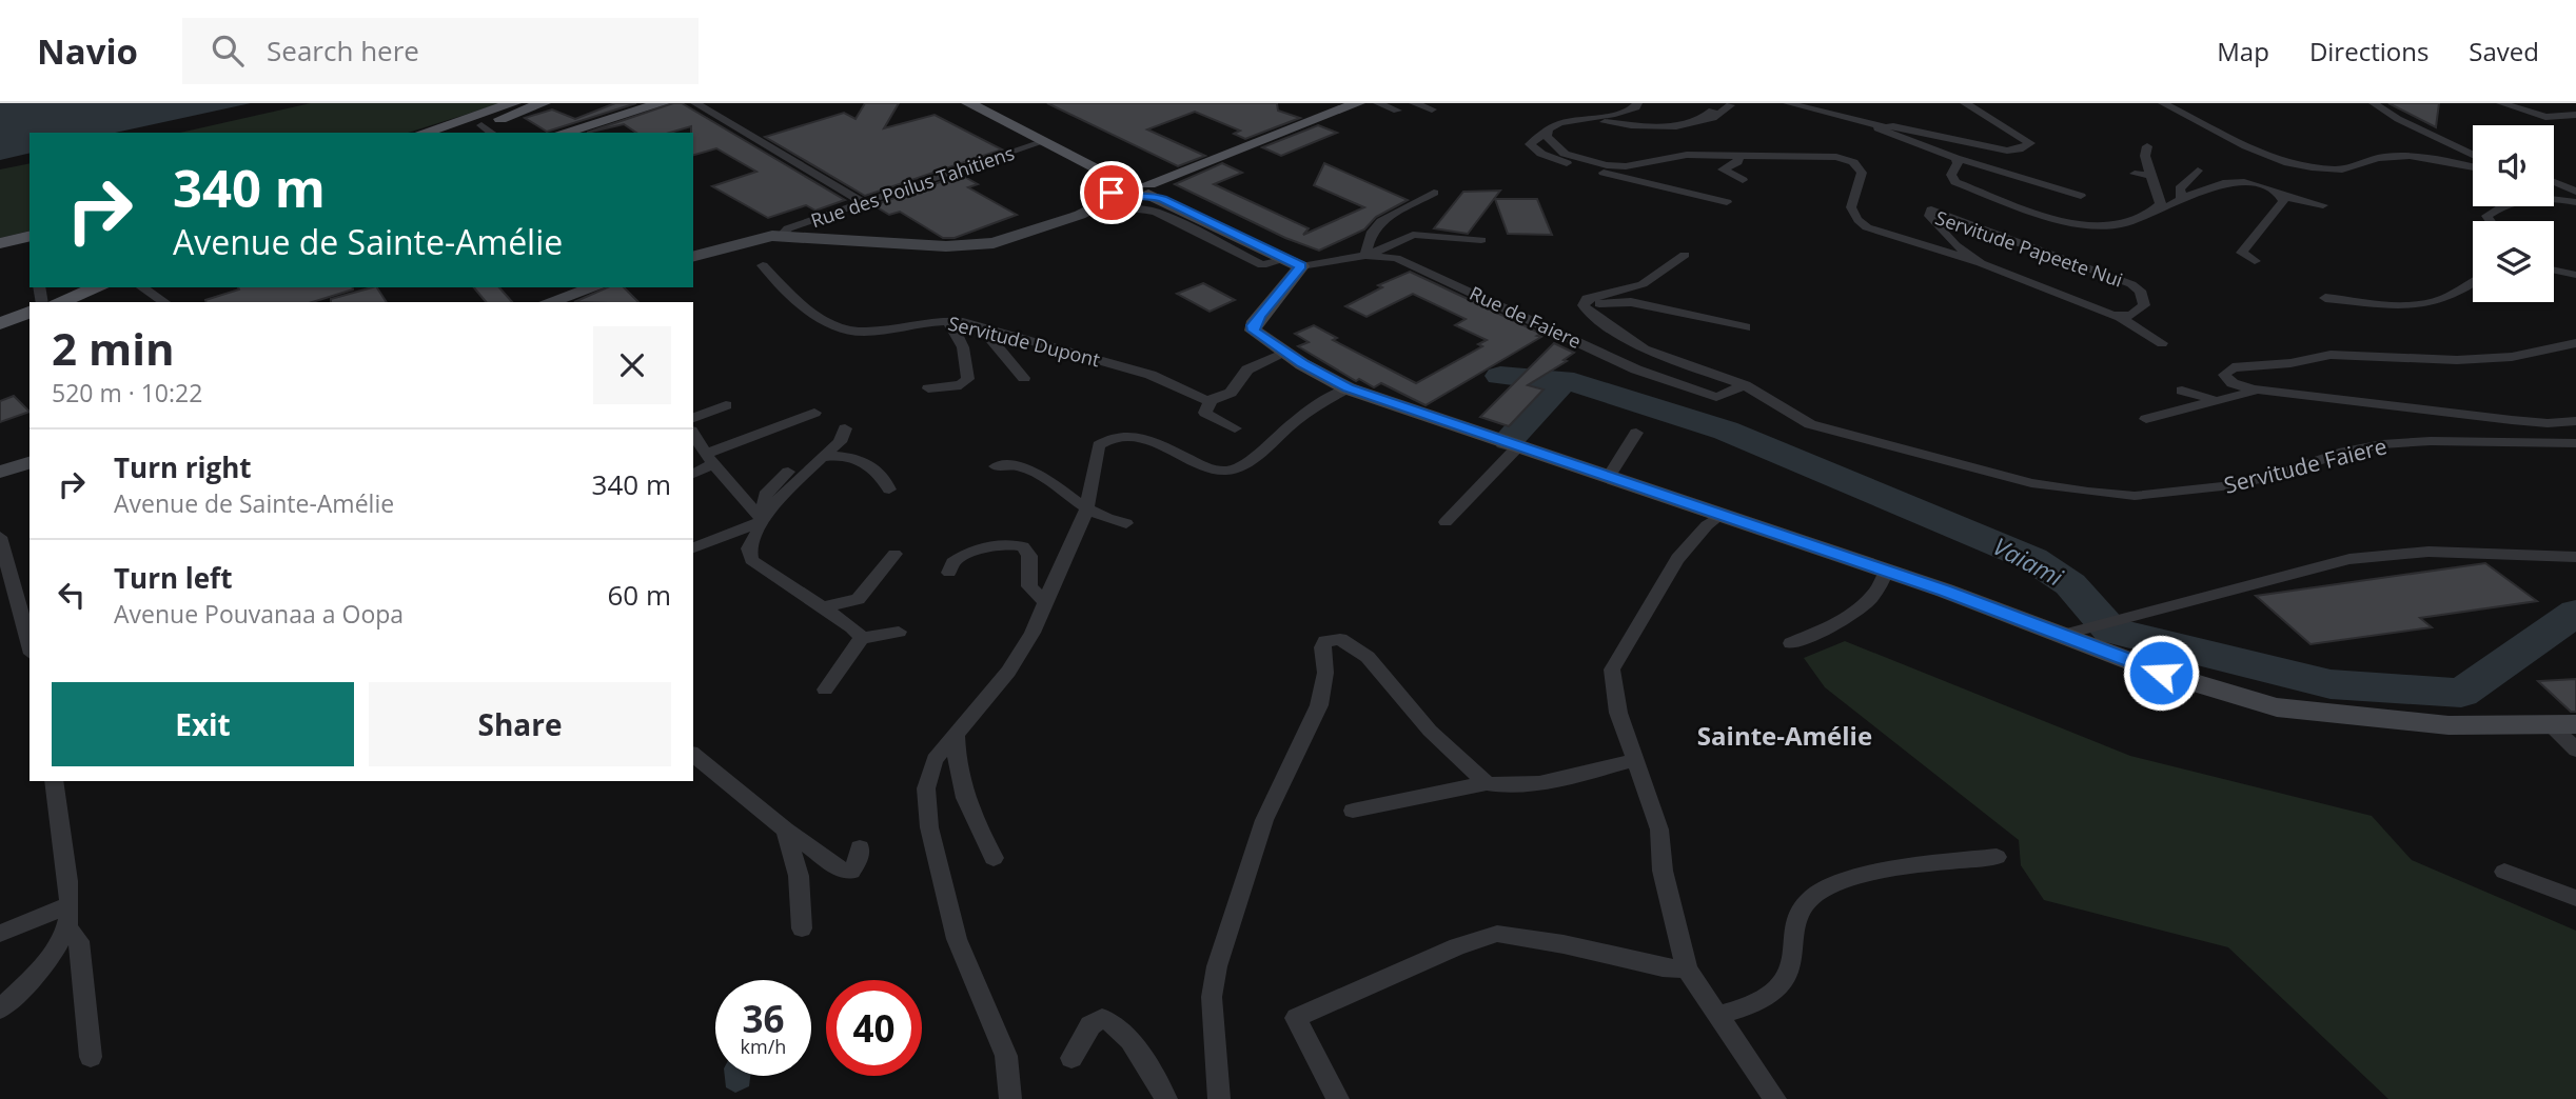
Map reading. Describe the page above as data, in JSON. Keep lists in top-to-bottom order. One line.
{"streets":{"street":["Rue des Poilus Tahitiens","Servitude Papeete Nui","Rue de Faiere","Servitude Dupont","Servitude Faiere"]},"crossings":[["Rue de Faiere","Servitude Faiere"]],"districts":["Sainte-Amélie"],"water":["Vaiami"],"page":{"header":"Navio","search":"Search here","nav":["Map","Directions","Saved"],"turn":["340 m","Avenue de Sainte-Amélie"],"heading":["2 min","520 m · 10:22"],"list":[{"name":"Turn right","note":"Avenue de Sainte-Amélie","value":"340 m"},{"name":"Turn left","note":"Avenue Pouvanaa a Oopa","value":"60 m"}],"buttons":["Exit","Share"],"speed":"36 km/h","limit":"40"}}
